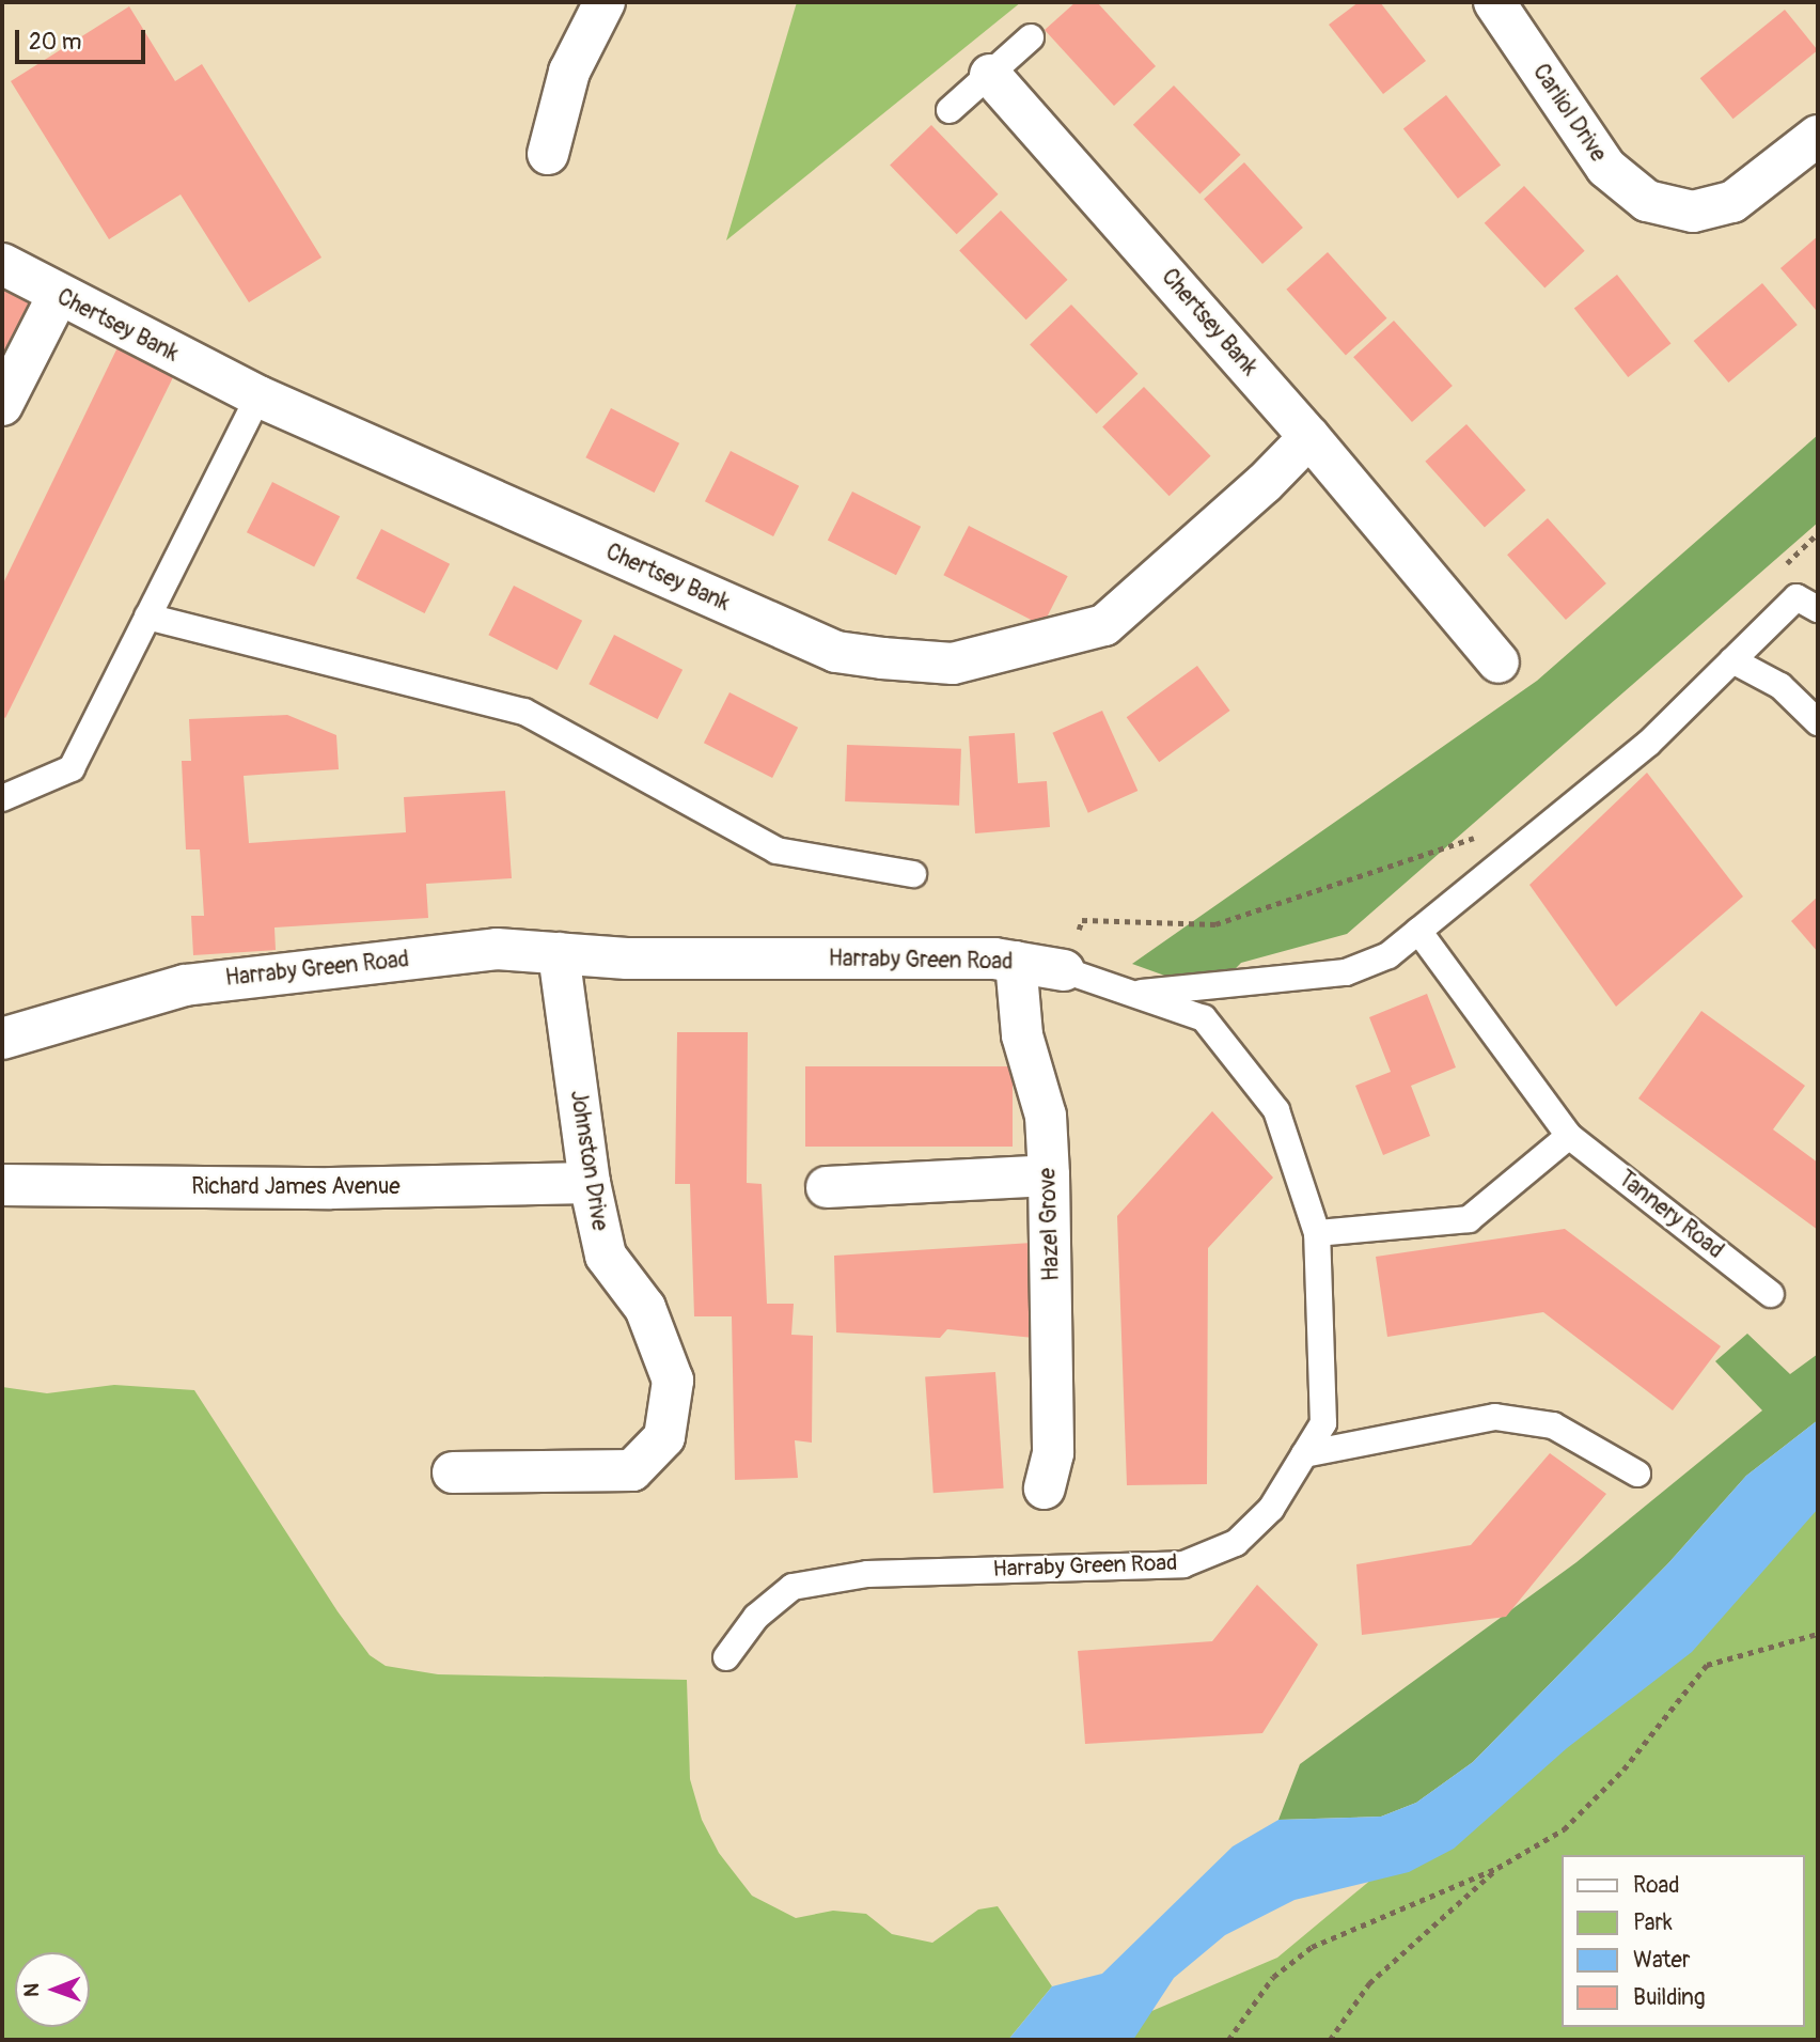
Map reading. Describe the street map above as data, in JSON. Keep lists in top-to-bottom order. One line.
{"streets":{"street":["Carliol Drive","Chertsey Bank","Harraby Green Road","Johnston Drive","Richard James Avenue","Hazel Grove"],"lane":["Tannery Road"]},"crossings":[["Harraby Green Road","Johnston Drive"],["Harraby Green Road","Hazel Grove"],["Johnston Drive","Richard James Avenue"]],"legend":["Road","Park","Water","Building"],"scale_bar":"20 m","north":"left"}
